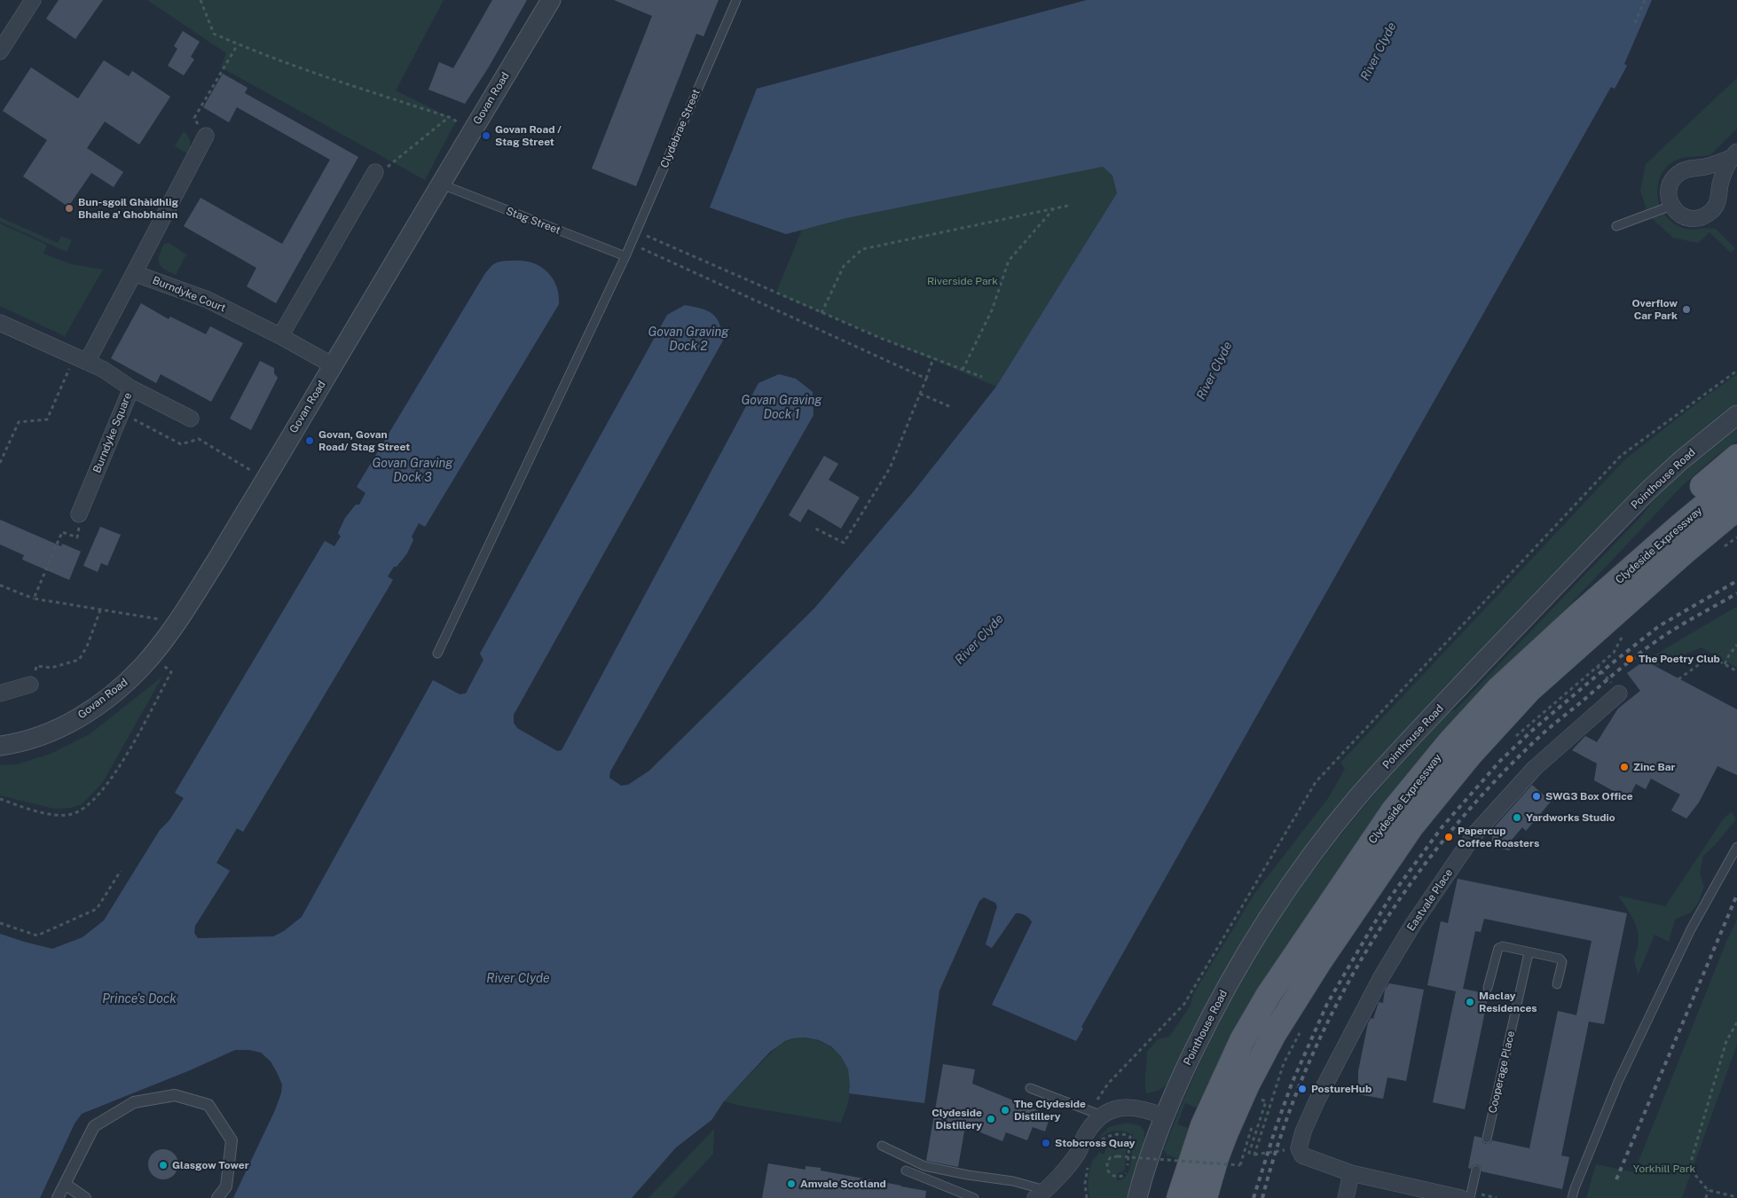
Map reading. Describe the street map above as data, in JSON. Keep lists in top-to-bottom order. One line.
{"streets":{"main road":["Clydeside Expressway"],"street":["Govan Road","Burndyke Court","Burndyke Square","Pointhouse Road","Eastvale Place"],"lane":["Clydebrae Street","Stag Street","Cooperage Place"]},"crossings":[["Govan Road","Stag Street"],["Govan Road","Burndyke Court"],["Clydebrae Street","Stag Street"]],"water":["River Clyde","Govan Graving Dock 2","Govan Graving Dock 1","Govan Graving Dock 3","Prince's Dock"],"parks":["Riverside Park","Yorkhill Park"],"places":["Govan Road / Stag Street","Bun-sgoil Ghàidhlig Bhaile a' Ghobhainn","Overflow Car Park","Govan, Govan Road/ Stag Street","The Poetry Club","Zinc Bar","SWG3 Box Office","Yardworks Studio","Papercup Coffee Roasters","Maclay Residences","PostureHub","The Clydeside Distillery","Clydeside Distillery","Stobcross Quay","Glasgow Tower","Amvale Scotland"]}
